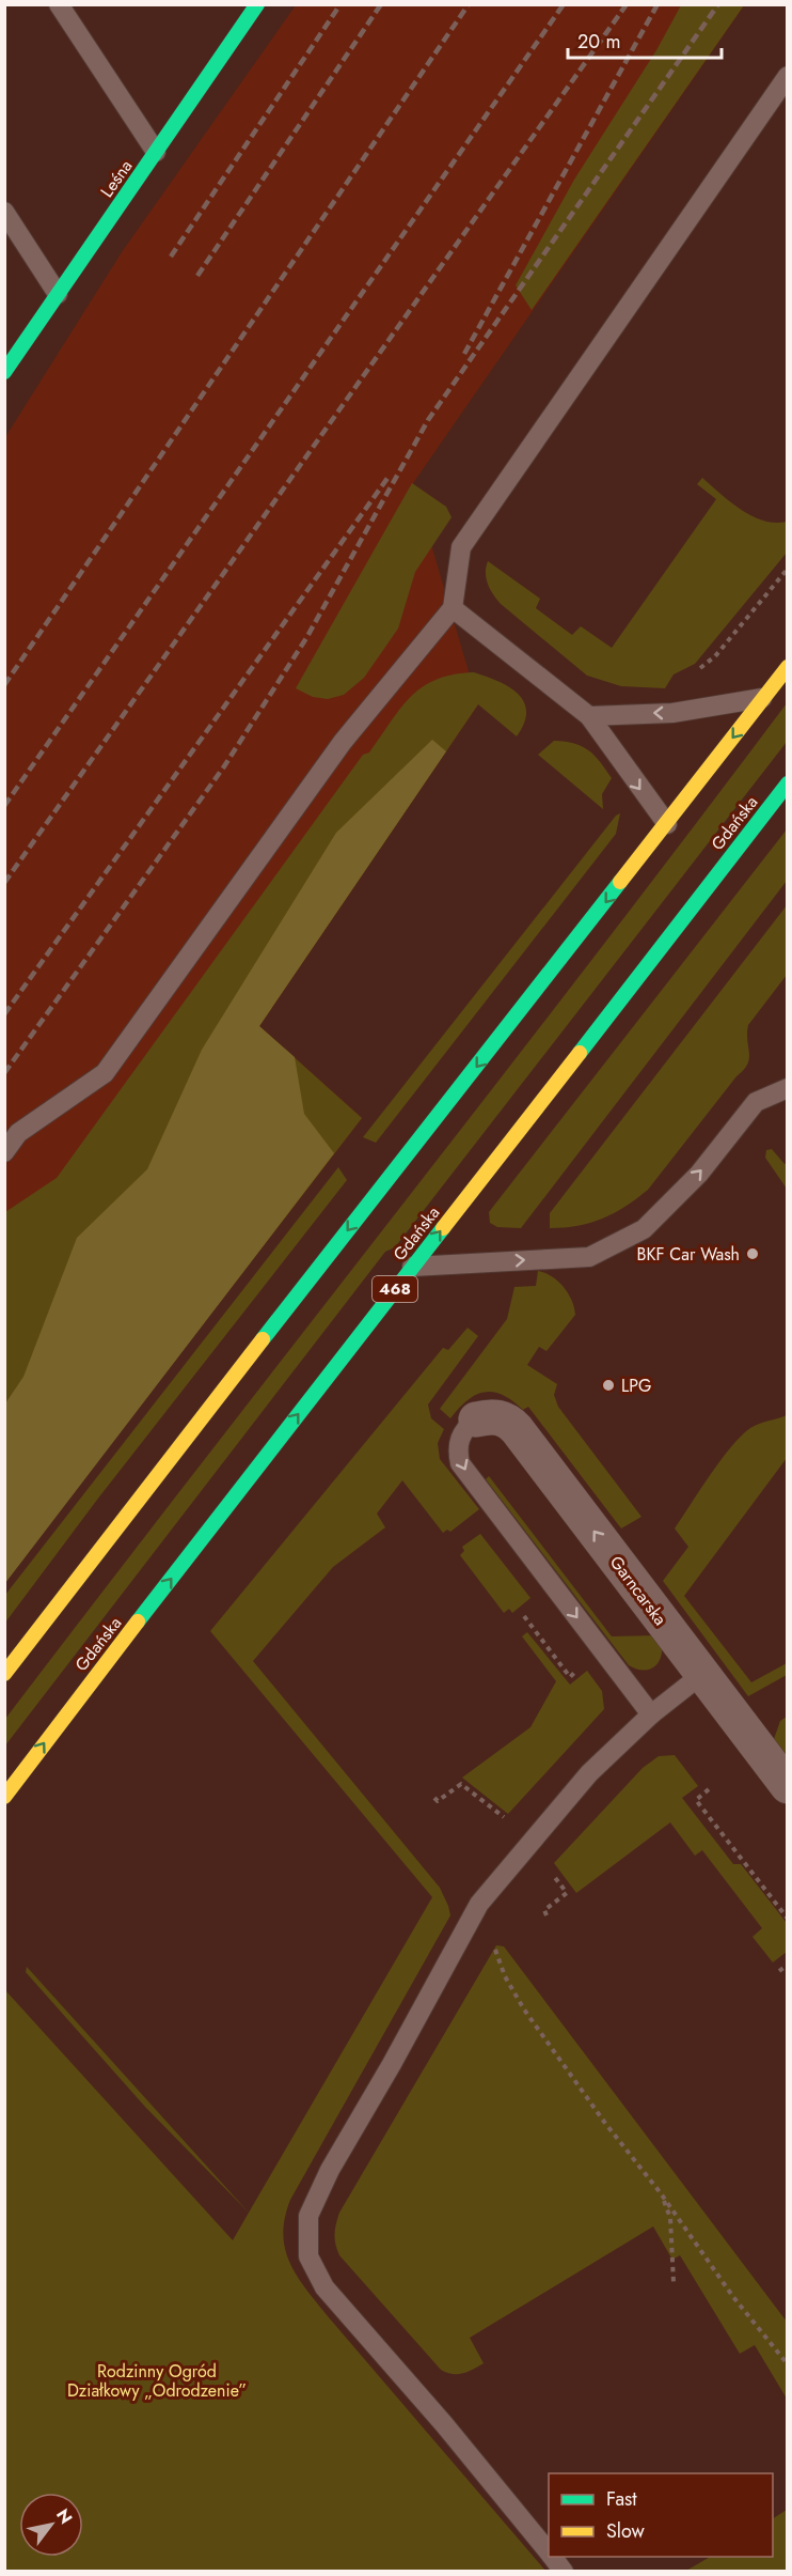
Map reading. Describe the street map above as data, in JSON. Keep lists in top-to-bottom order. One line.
{"streets":{"main road":["Leśna","Gdańska","468"],"street":["Garncarska"]},"one_way":["Garncarska"],"parks":["Rodzinny Ogród Działkowy „Odrodzenie”"],"places":["BKF Car Wash","LPG"],"legend":["Fast","Slow"],"scale_bar":"20 m","north":"top right"}
